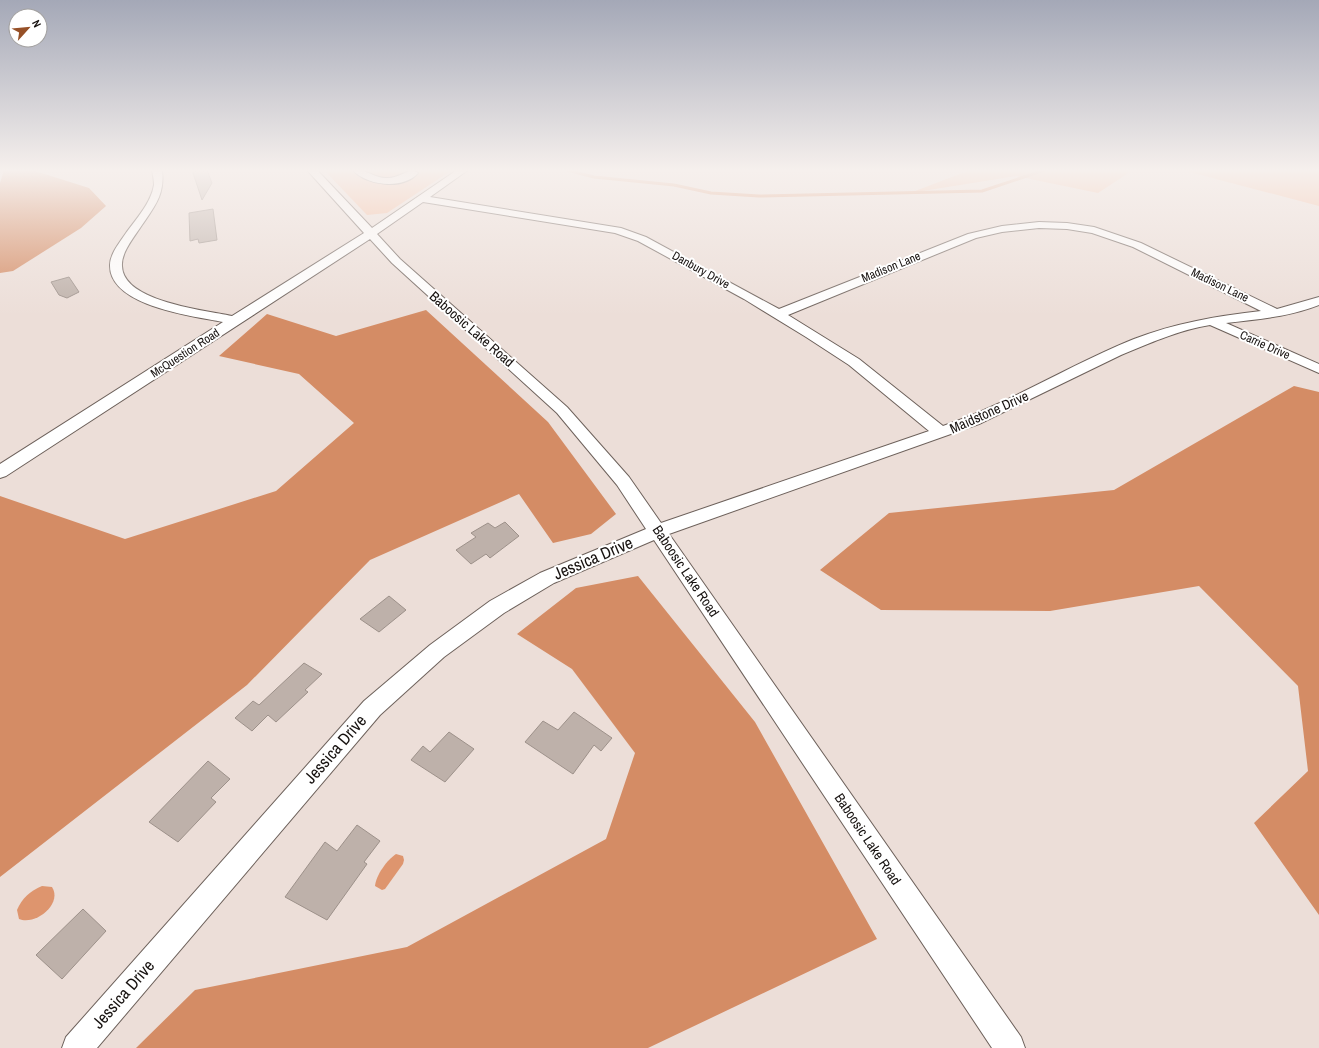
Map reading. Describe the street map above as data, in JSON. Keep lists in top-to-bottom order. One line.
{"streets":{"street":["Madison Lane","Danbury Drive","Baboosic Lake Road","Carrie Drive","McQuestion Road","Maidstone Drive","Jessica Drive"]},"crossings":[["Madison Lane","Danbury Drive"],["Madison Lane","Maidstone Drive"],["Danbury Drive","Maidstone Drive"],["Baboosic Lake Road","McQuestion Road"],["Baboosic Lake Road","Maidstone Drive"],["Baboosic Lake Road","Jessica Drive"],["Carrie Drive","Maidstone Drive"],["Maidstone Drive","Jessica Drive"]],"north":"top right"}
